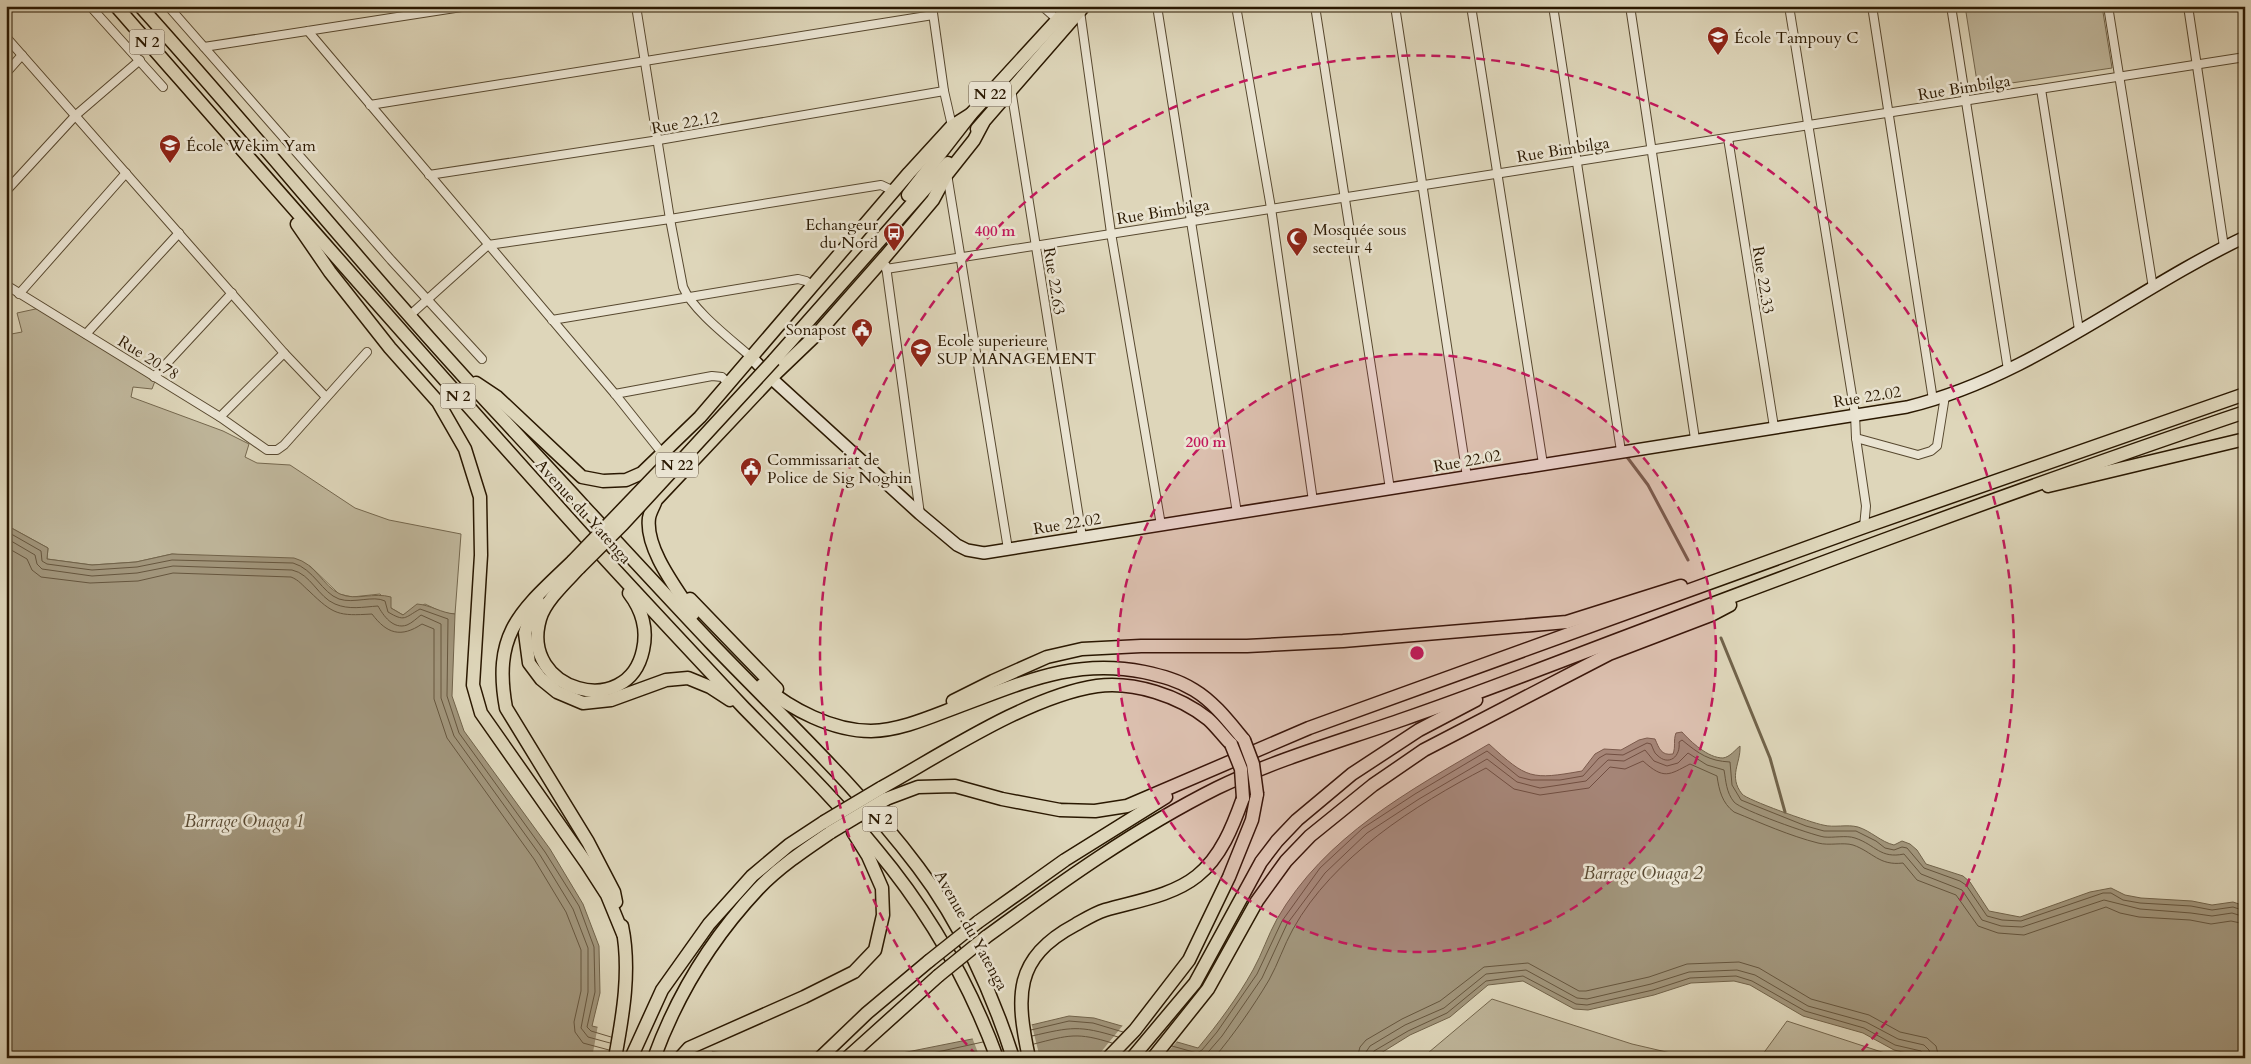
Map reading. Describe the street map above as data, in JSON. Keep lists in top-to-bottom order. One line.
{"streets":{"main road":["N 2","N 22","Avenue du Yatenga"],"street":["Rue Bimbilga","Rue 22.12","Rue 22.33","Rue 22.63","Rue 20.78","Rue 22.02"]},"crossings":[["Rue Bimbilga","Rue 22.33"],["Rue Bimbilga","Rue 22.63"],["N 22","Rue 22.63"],["Rue 22.33","Rue 22.02"],["Rue 22.63","Rue 22.02"]],"water":["Barrage Ouaga 1","Barrage Ouaga 2"],"places":{"school or university":["École Tampouy C","École Wekim Yam","Ecole superieure SUP MANAGEMENT"],"bus stop":["Echangeur du Nord"],"mosque":["Mosquée sous secteur 4"],"public building":["Sonapost","Commissariat de Police de Sig Noghin"]},"rings":["400 m","200 m"]}
